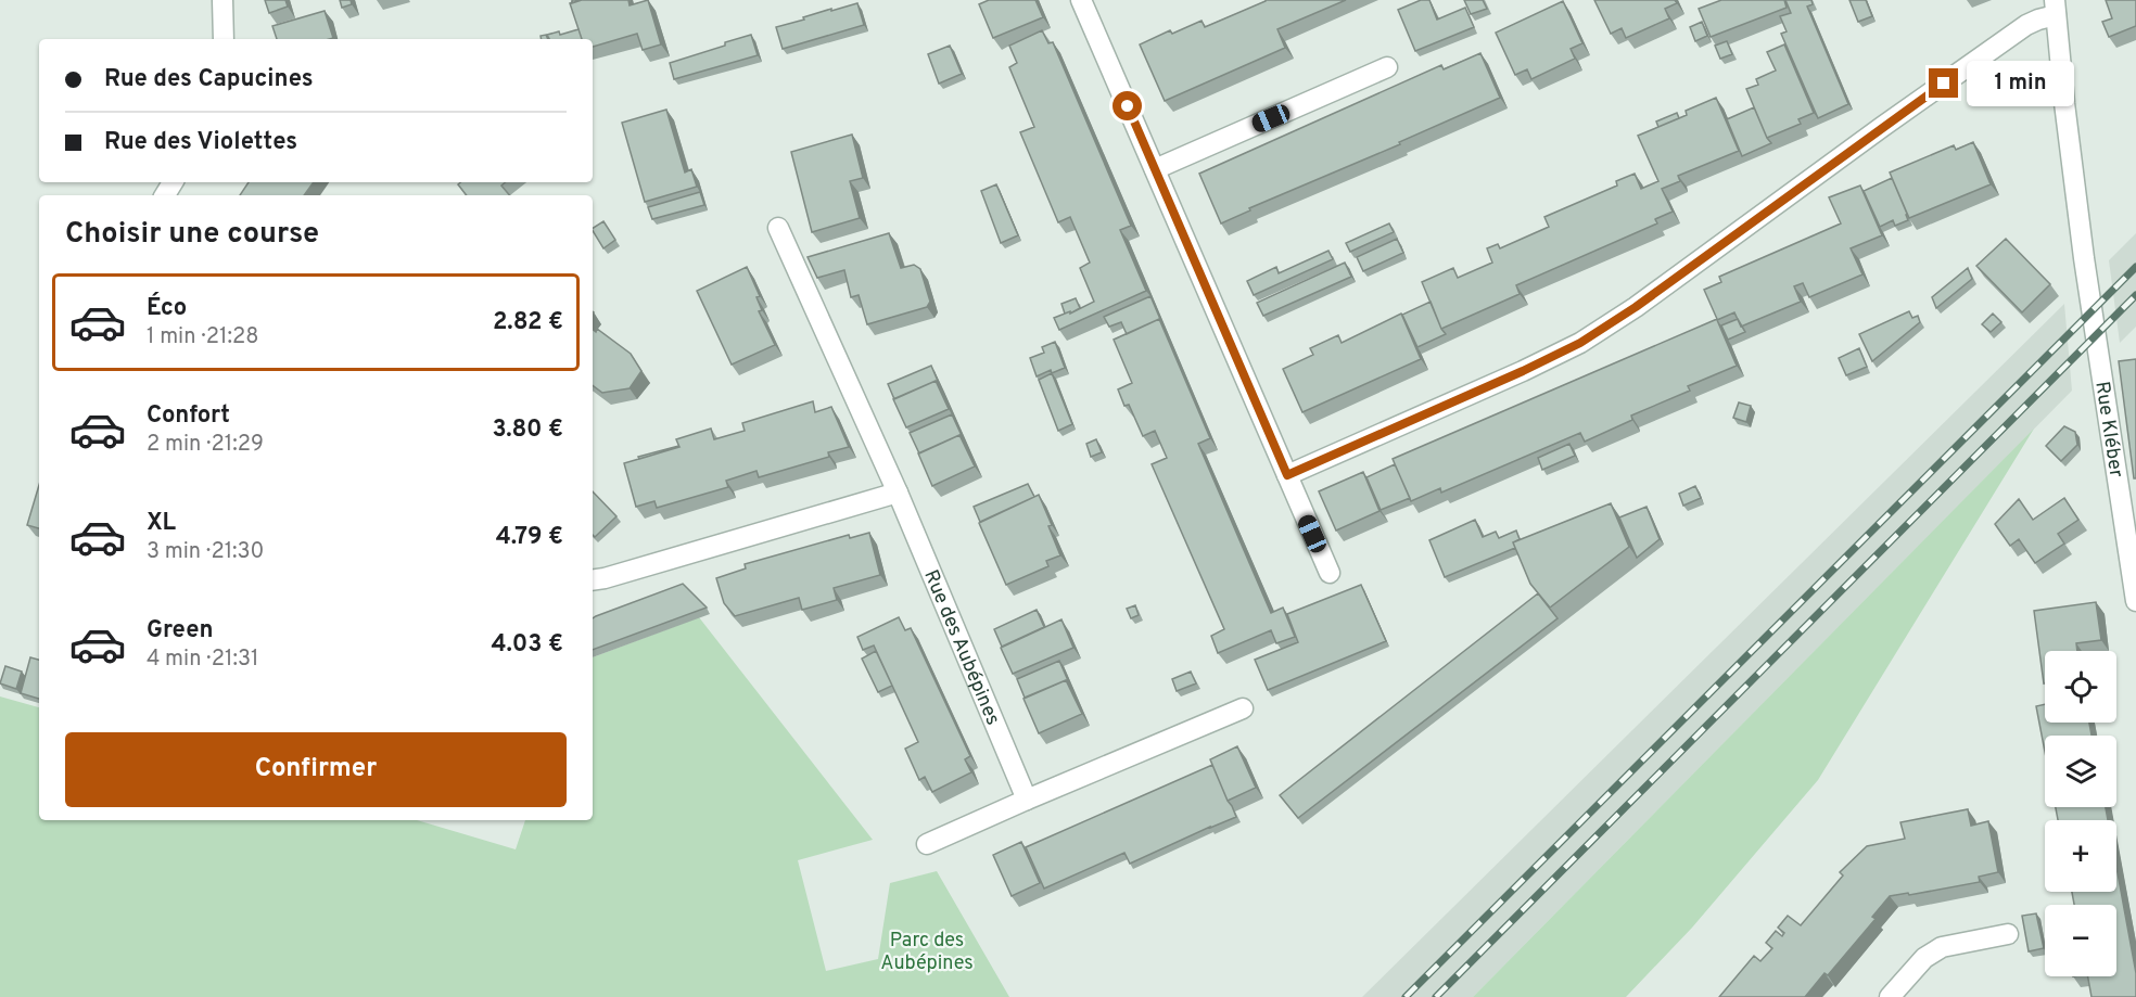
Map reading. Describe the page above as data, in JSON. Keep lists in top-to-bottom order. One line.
{"streets":{"street":["Rue Kléber","Rue des Aubépines"]},"parks":["Parc des Aubépines"],"page":{"banner":["Rue des Capucines","Rue des Violettes"],"bubble":"1 min","heading":"Choisir une course","list":[{"name":"Éco","note":"1 min · 21:28","value":"2.82 €"},{"name":"Confort","note":"2 min · 21:29","value":"3.80 €"},{"name":"XL","note":"3 min · 21:30","value":"4.79 €"},{"name":"Green","note":"4 min · 21:31","value":"4.03 €"}],"map_buttons":["+","−"],"buttons":"Confirmer"}}
